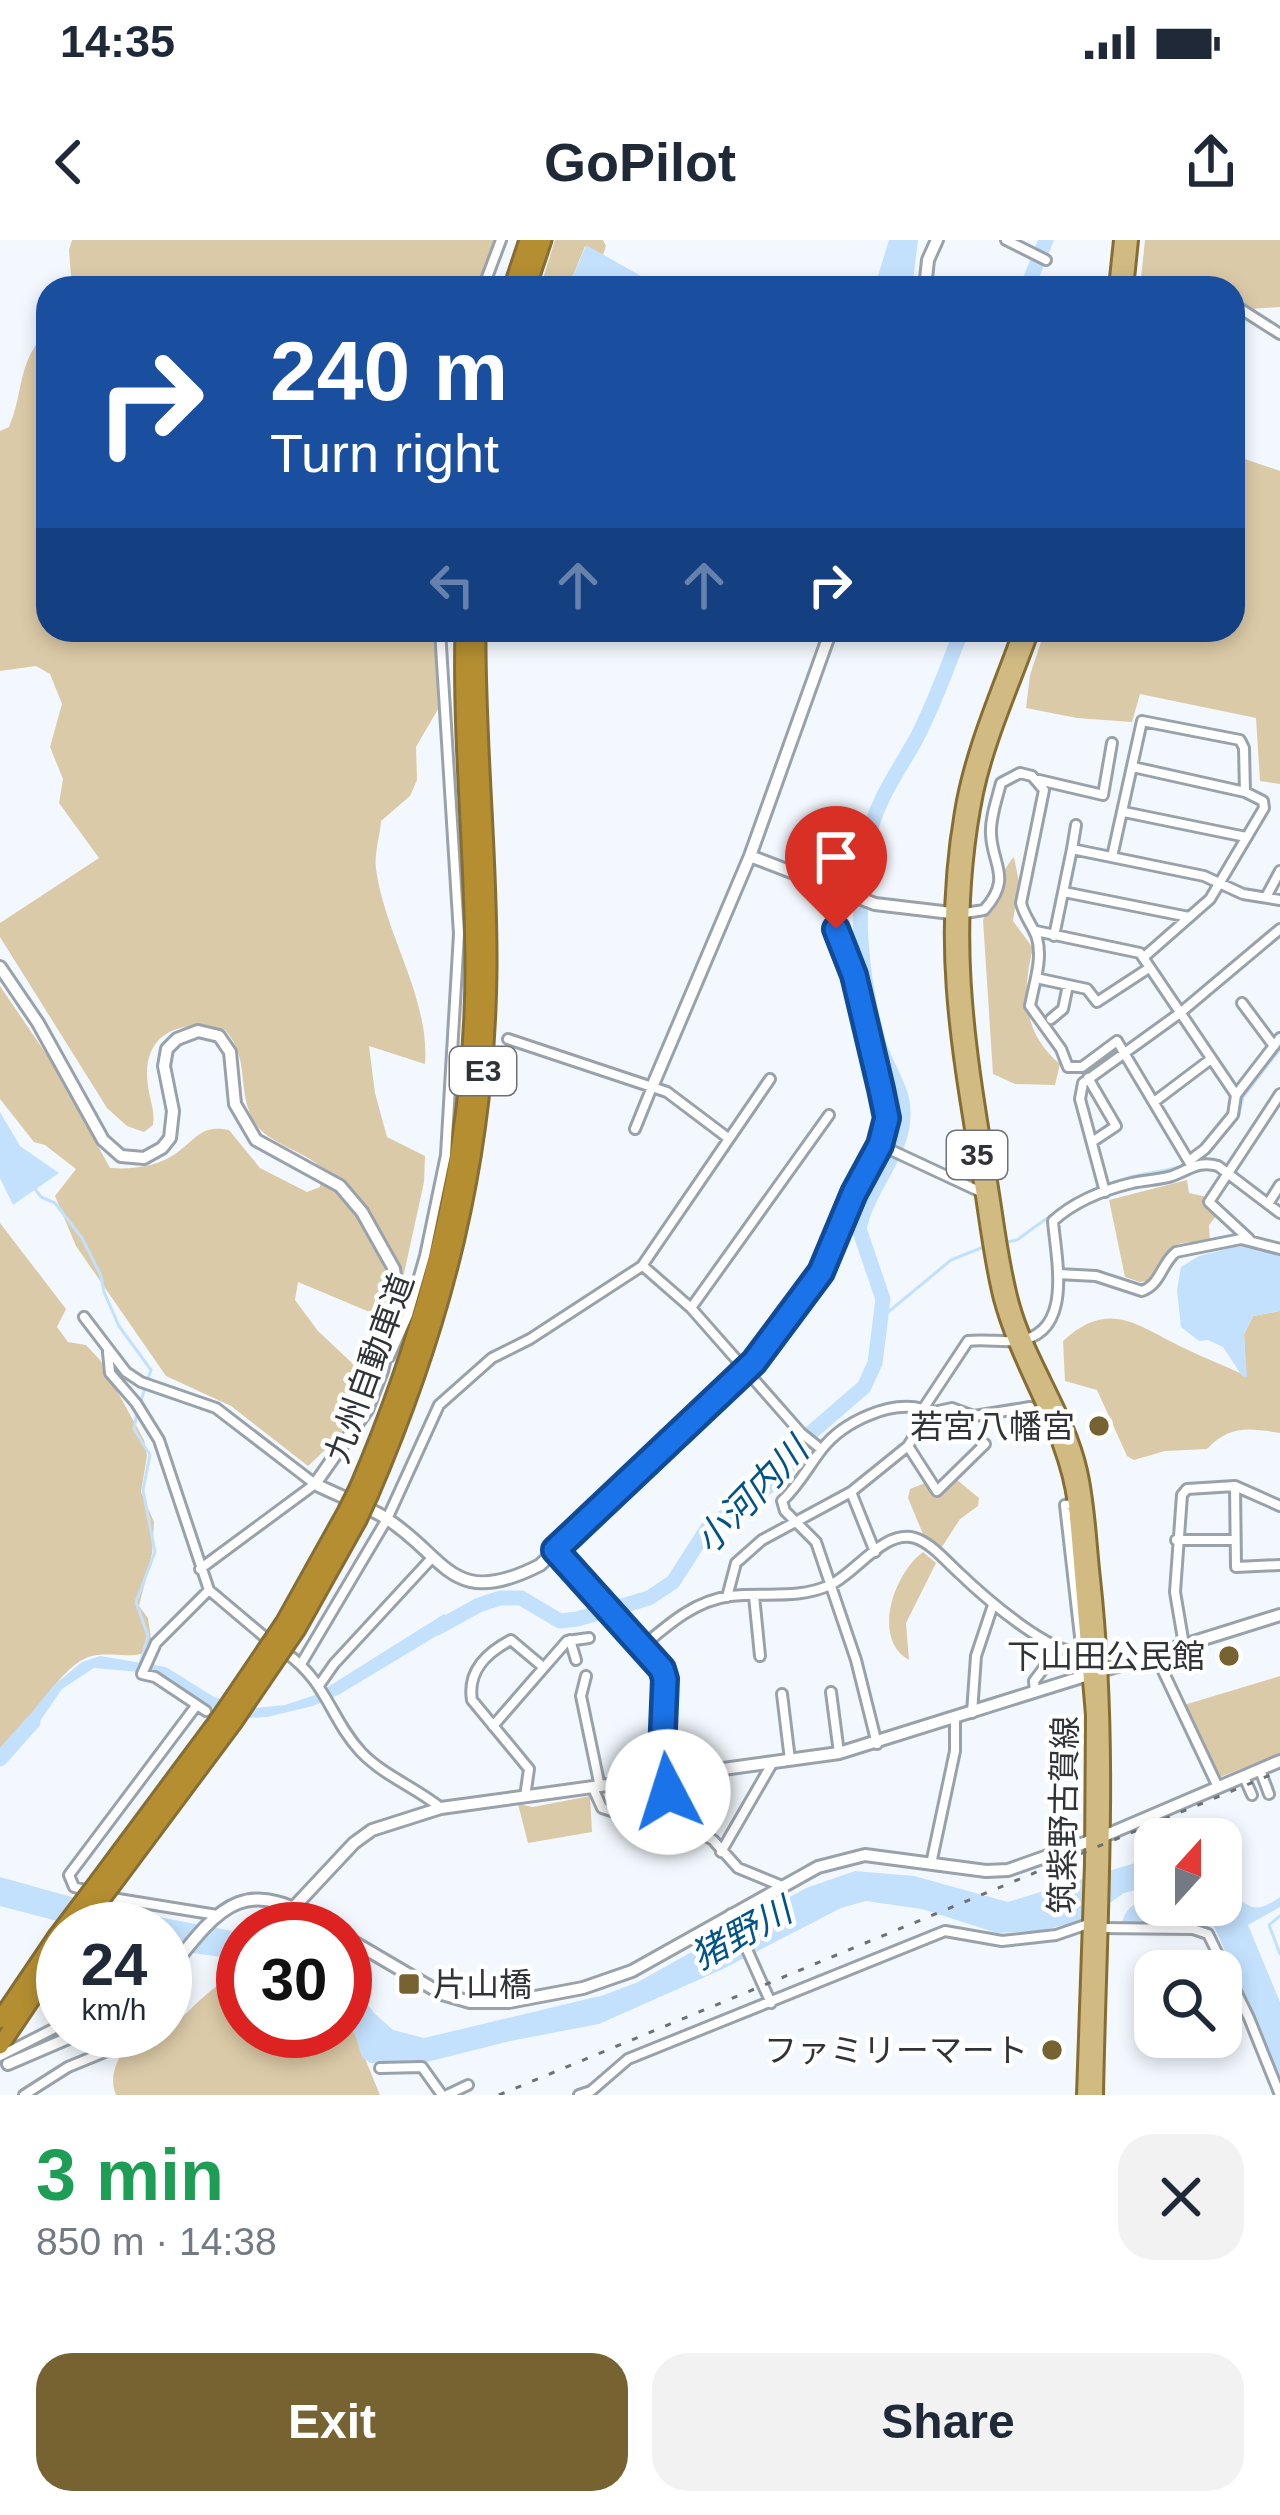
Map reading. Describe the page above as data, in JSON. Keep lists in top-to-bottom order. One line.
{"streets":{"highway":["E3","九州自動車道"],"main road":["35","筑紫野古賀線"]},"water":["小河内川","猪野川"],"places":{"other":["若宮八幡宮","下山田公民館","ファミリーマート"],"transit":["片山橋"]},"north":"top","page":{"status":"14:35","header":"GoPilot","turn":["240 m","Turn right"],"speed":"24 km/h","limit":"30","heading":["3 min","850 m · 14:38"],"buttons":["Exit","Share"]}}
